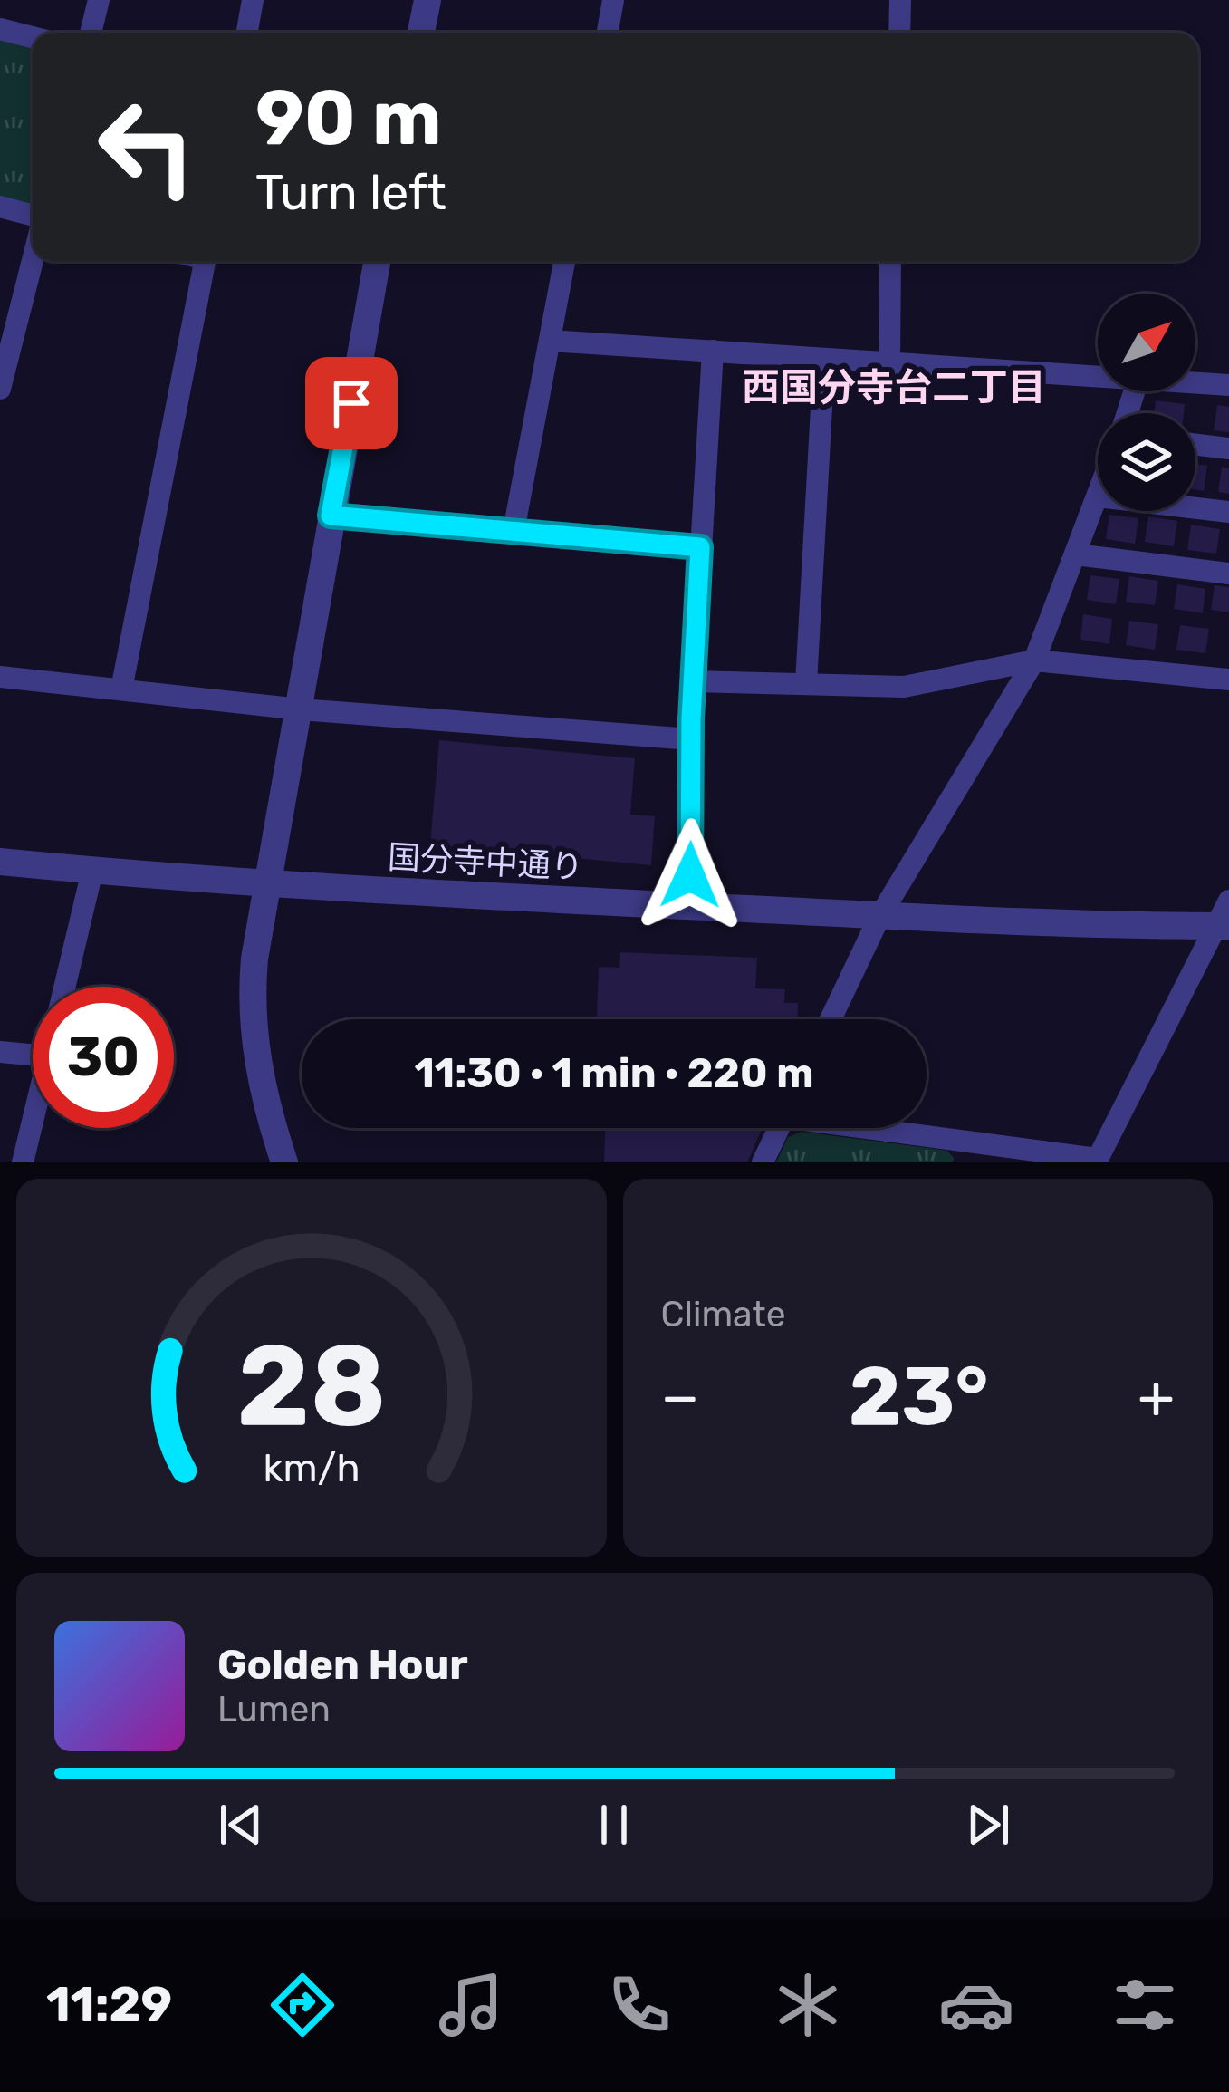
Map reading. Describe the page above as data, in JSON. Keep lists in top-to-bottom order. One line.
{"streets":{"street":["国分寺中通り"]},"districts":["西国分寺台二丁目"],"north":"top right","page":{"turn":["90 m","Turn left"],"limit":"30","trip":"11:30 · 1 min · 220 m","tile":"Climate","heat":["−","23°","+"],"song":["Golden Hour","Lumen"],"tabs":"11:29","gauge":["28","km/h"]}}
